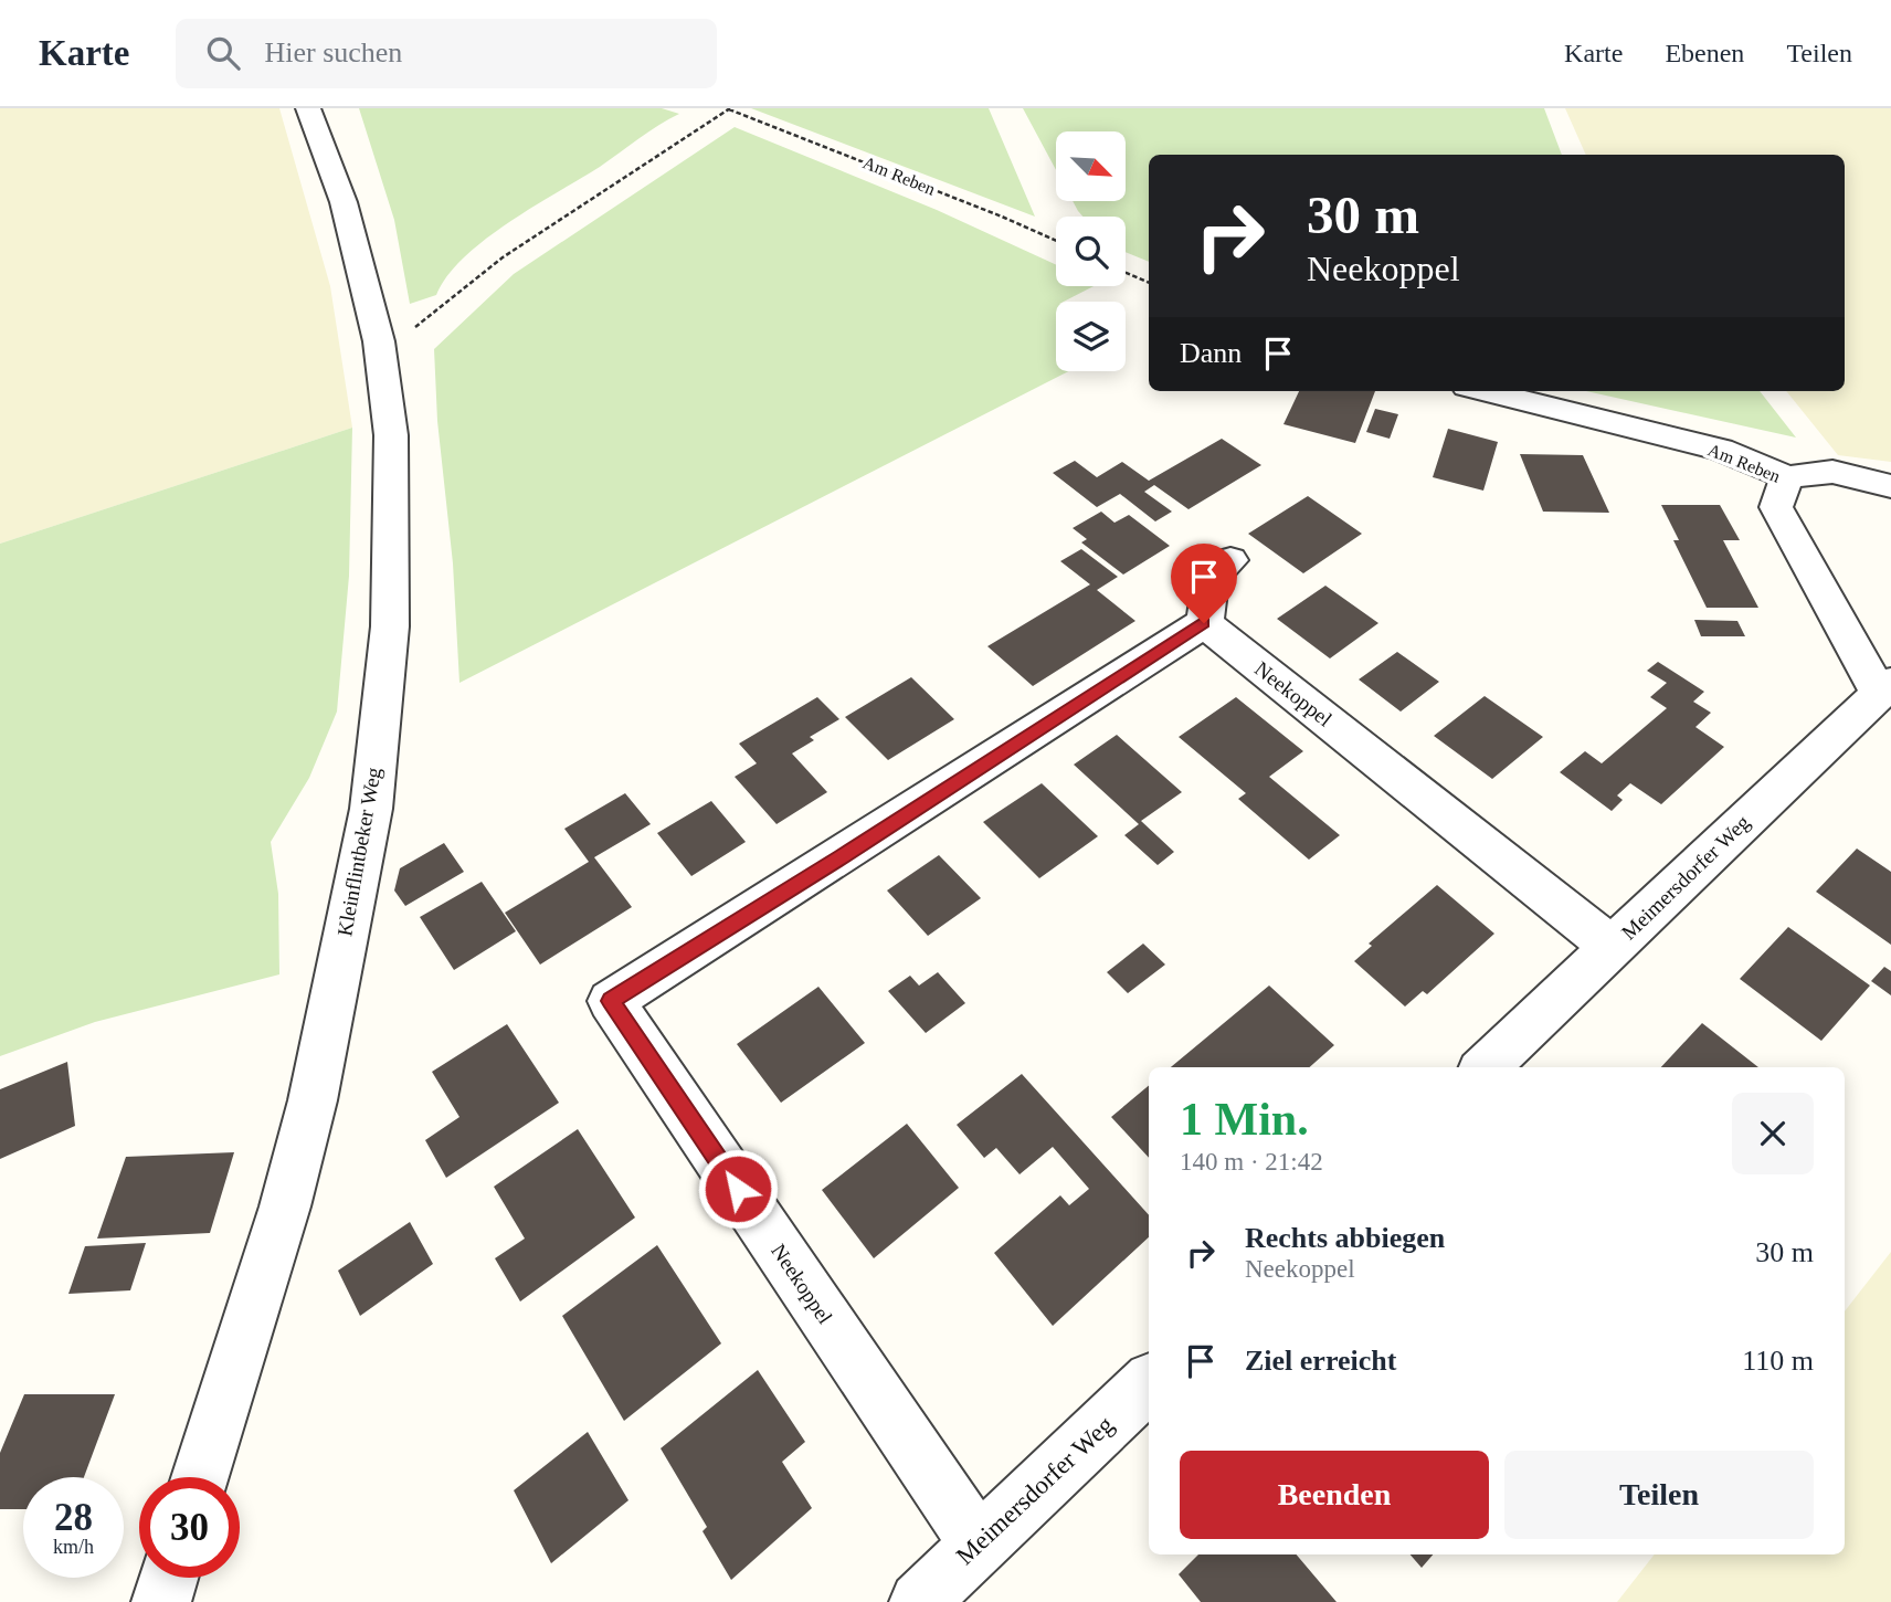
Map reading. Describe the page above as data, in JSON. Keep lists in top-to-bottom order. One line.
{"streets":{"street":["Am Reben","Neekoppel","Kleinflintbeker Weg","Meimersdorfer Weg"]},"crossings":[["Am Reben","Meimersdorfer Weg"],["Neekoppel","Meimersdorfer Weg"]],"north":"bottom right","page":{"header":"Karte","search":"Hier suchen","nav":["Karte","Ebenen","Teilen"],"turn":["30 m","Neekoppel"],"then":"Dann","heading":["1 Min.","140 m · 21:42"],"list":[{"name":"Rechts abbiegen","note":"Neekoppel","value":"30 m"},{"name":"Ziel erreicht","value":"110 m"}],"buttons":["Beenden","Teilen"],"speed":"28 km/h","limit":"30"}}
